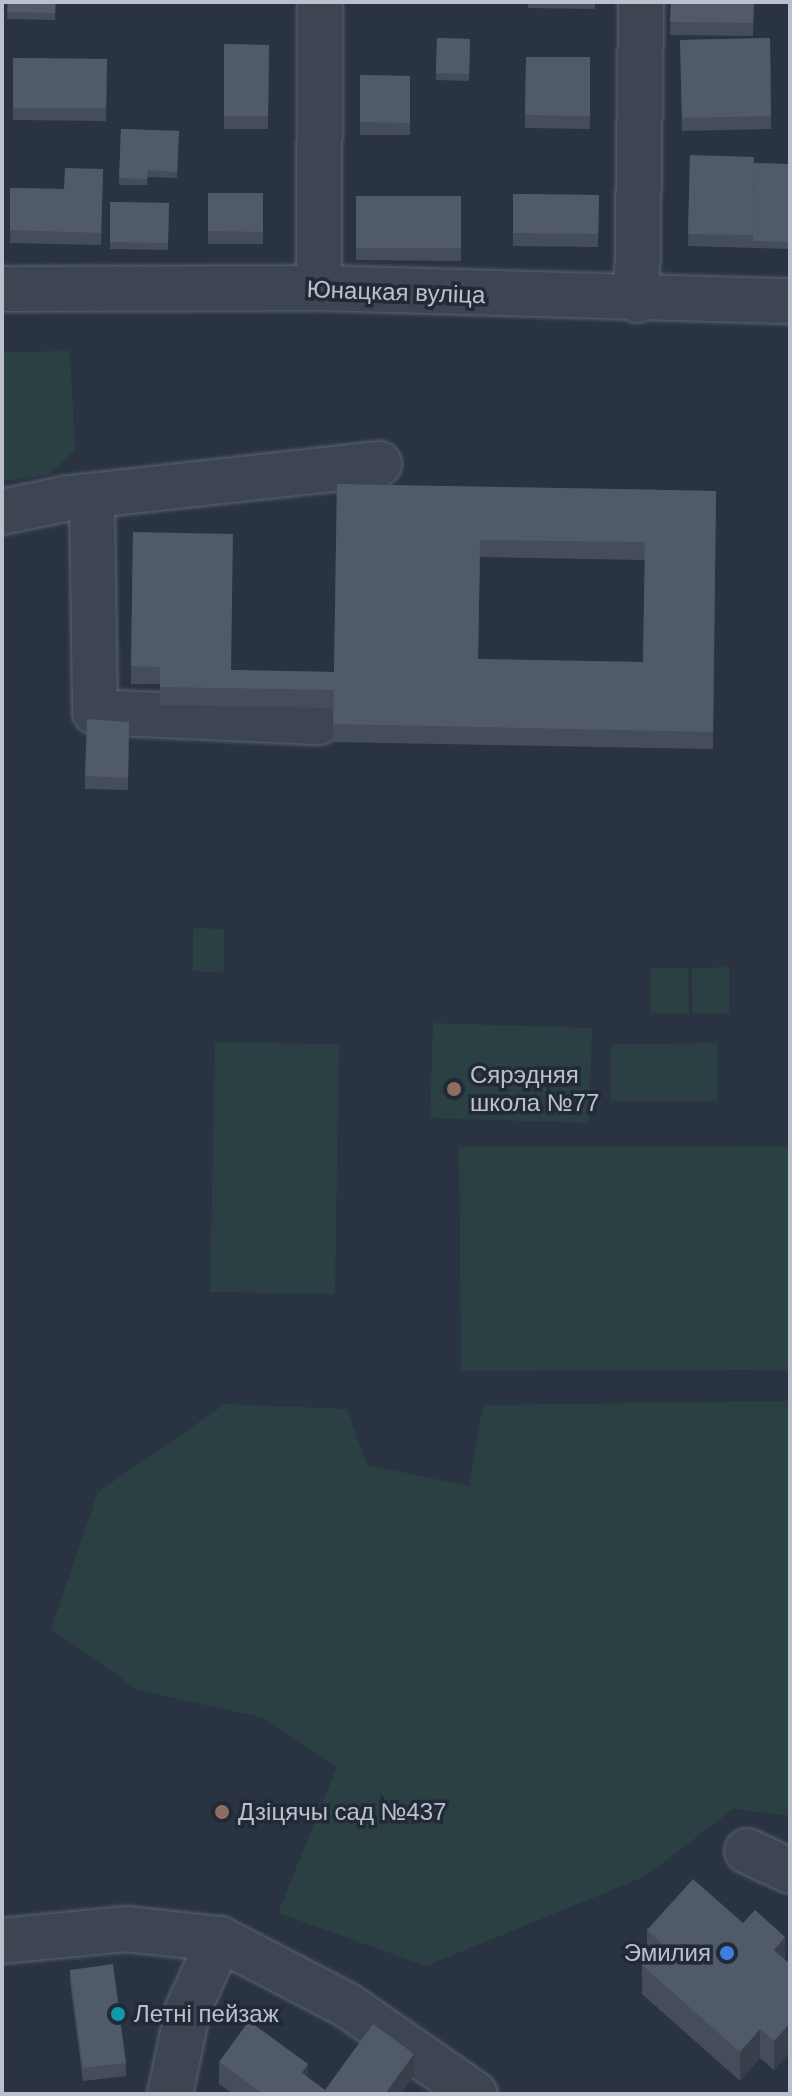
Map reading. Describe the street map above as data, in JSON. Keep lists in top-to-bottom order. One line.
{"streets":{"street":["Юнацкая вуліца"]},"places":["Сярэдняя школа №77","Дзіцячы сад №437","Эмилия","Летні пейзаж"]}
